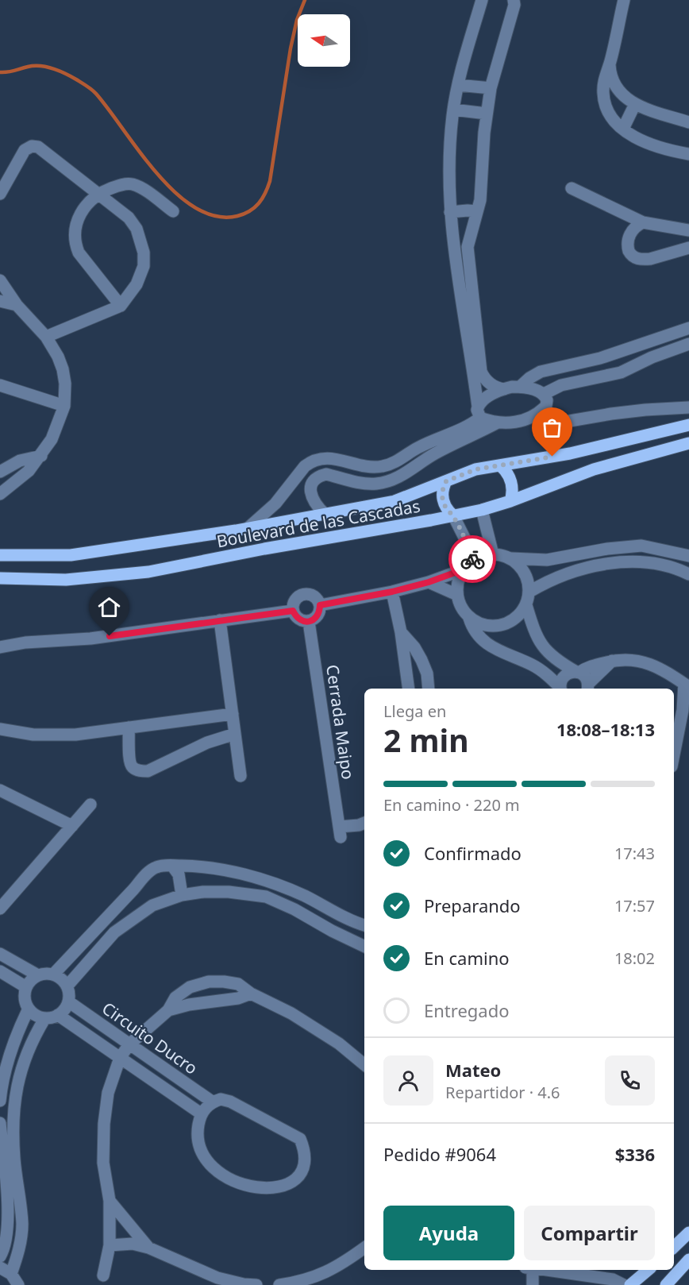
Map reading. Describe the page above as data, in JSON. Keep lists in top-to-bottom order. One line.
{"streets":{"main road":["Boulevard de las Cascadas"],"street":["Cerrada Maipo","Circuito Ducro"]},"north":"left","page":{"heading":["2 min","Llega en","18:08–18:13"],"panel":["Mateo","Repartidor · 4.6","Pedido #9064","$336"],"bar":"En camino · 220 m","list":[["Confirmado","17:43"],["Preparando","17:57"],["En camino","18:02"],"Entregado"],"buttons":["Ayuda","Compartir"]}}
